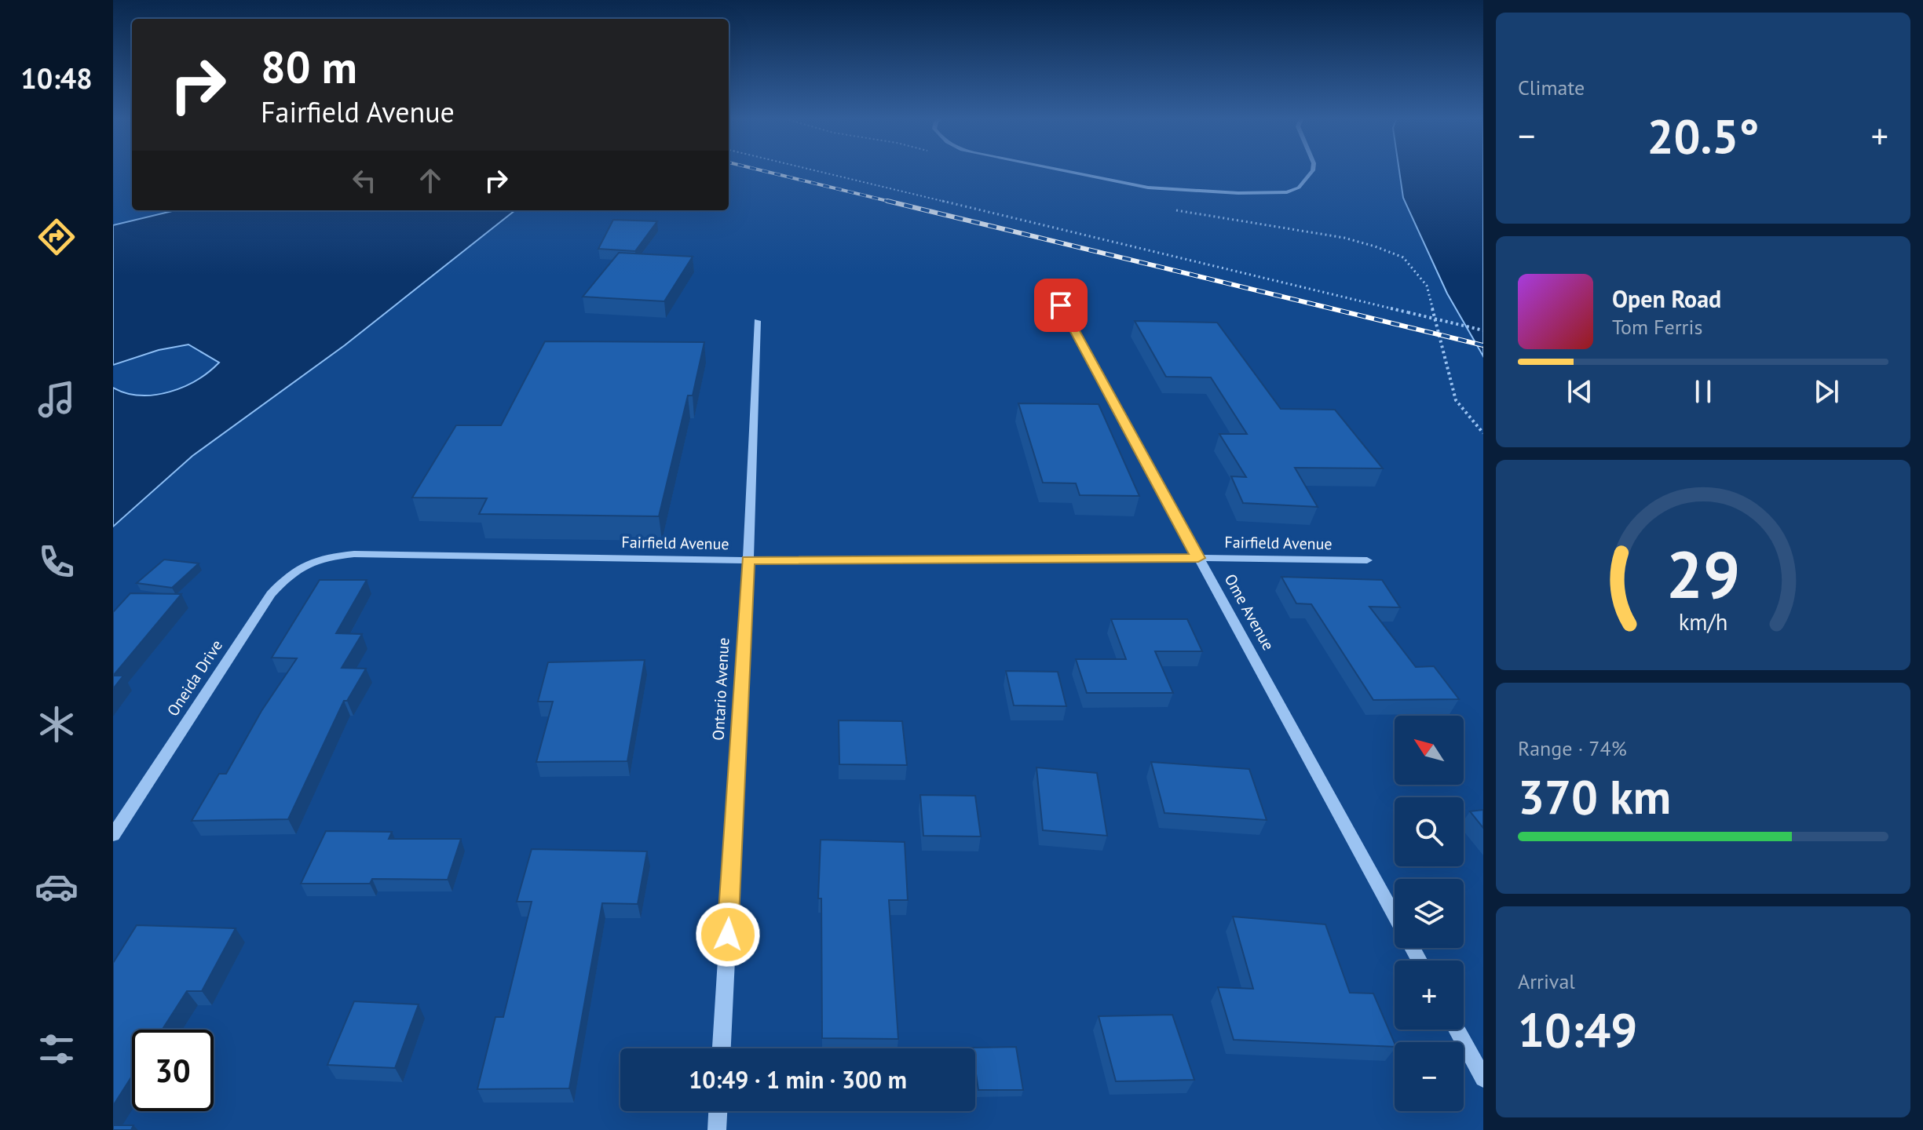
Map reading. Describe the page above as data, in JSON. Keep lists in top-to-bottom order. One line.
{"streets":{"street":["Fairfield Avenue","Ome Avenue","Oneida Drive","Ontario Avenue"]},"crossings":[["Fairfield Avenue","Ome Avenue"],["Fairfield Avenue","Oneida Drive"],["Fairfield Avenue","Ontario Avenue"]],"north":"top left","page":{"tabs":"10:48","tile":["Climate",["Range · 74%","370 km"],["Arrival","10:49"]],"turn":["80 m","Fairfield Avenue"],"heat":["−","20.5°","+"],"song":["Open Road","Tom Ferris"],"map_buttons":["+","−"],"limit":"30","trip":"10:49 · 1 min · 300 m","gauge":["29","km/h"]}}
